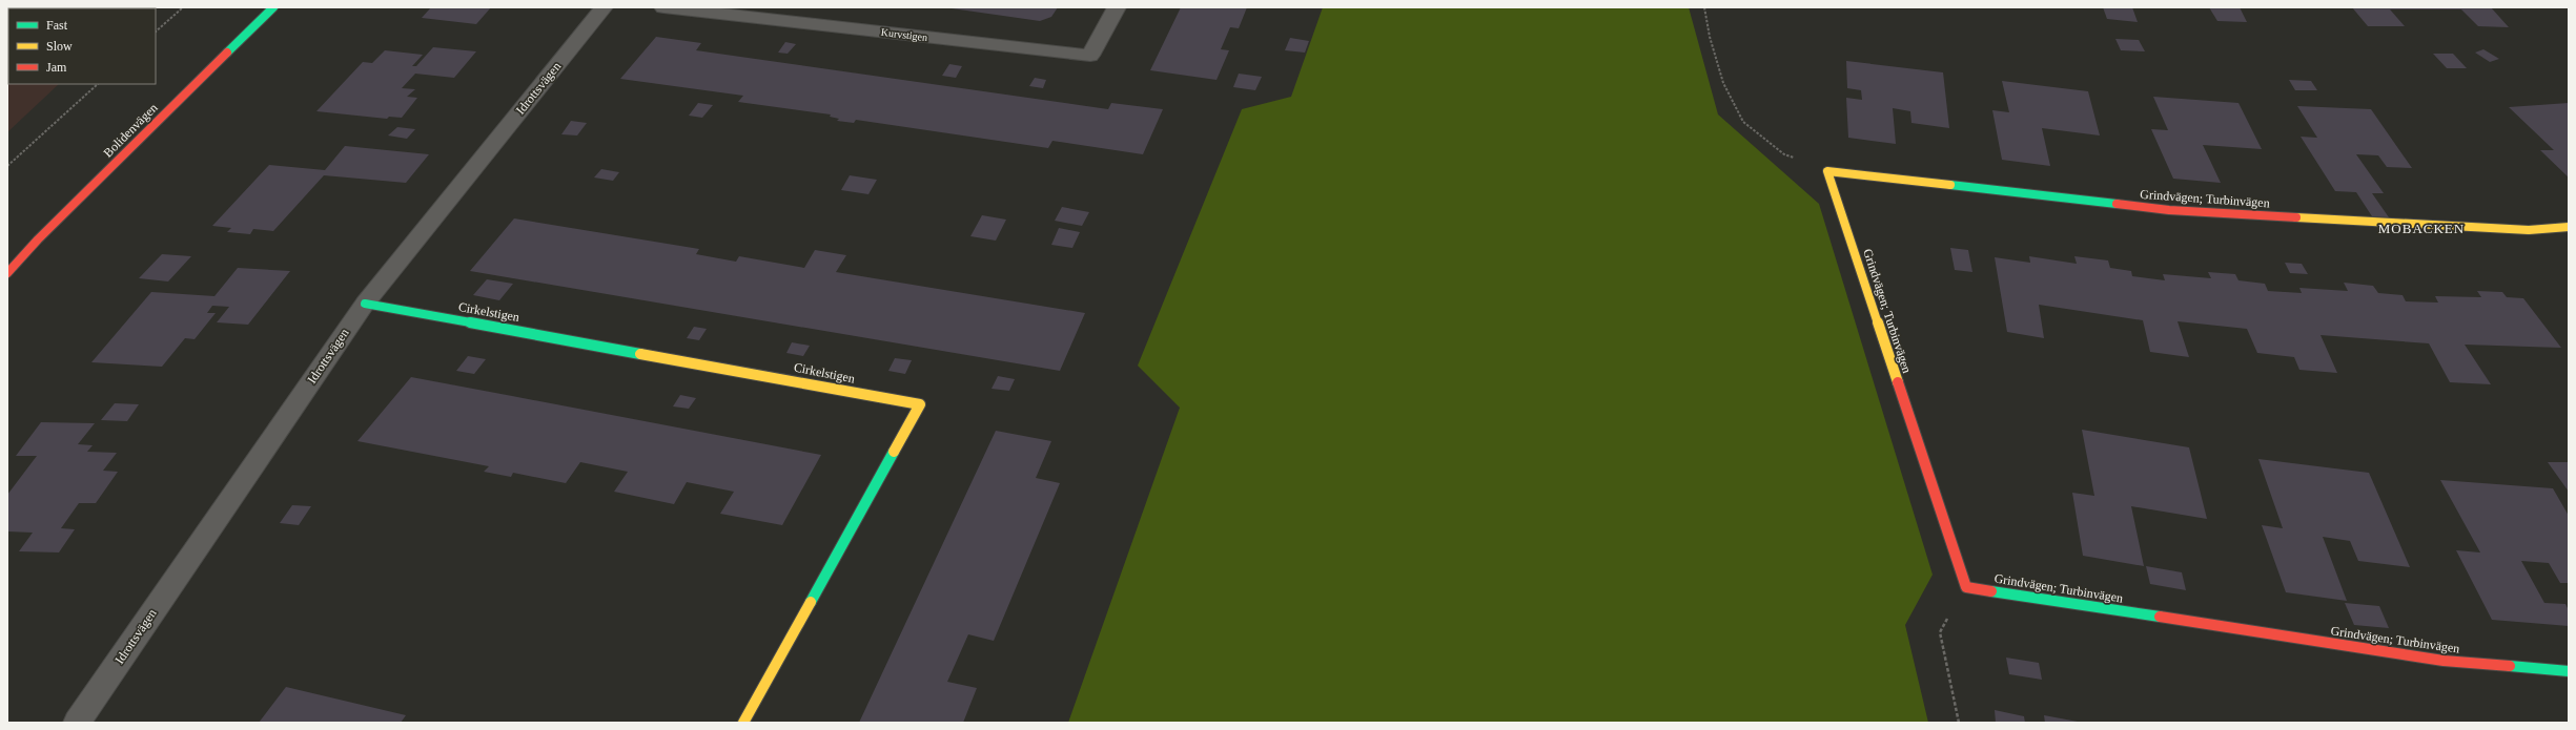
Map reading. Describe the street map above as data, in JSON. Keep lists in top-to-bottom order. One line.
{"streets":{"street":["Kurvstigen","Idrottsvägen","Bolidenvägen","Grindvägen; Turbinvägen","Cirkelstigen"]},"crossings":[["Idrottsvägen","Cirkelstigen"]],"districts":["MOBACKEN"],"legend":["Fast","Slow","Jam"]}
